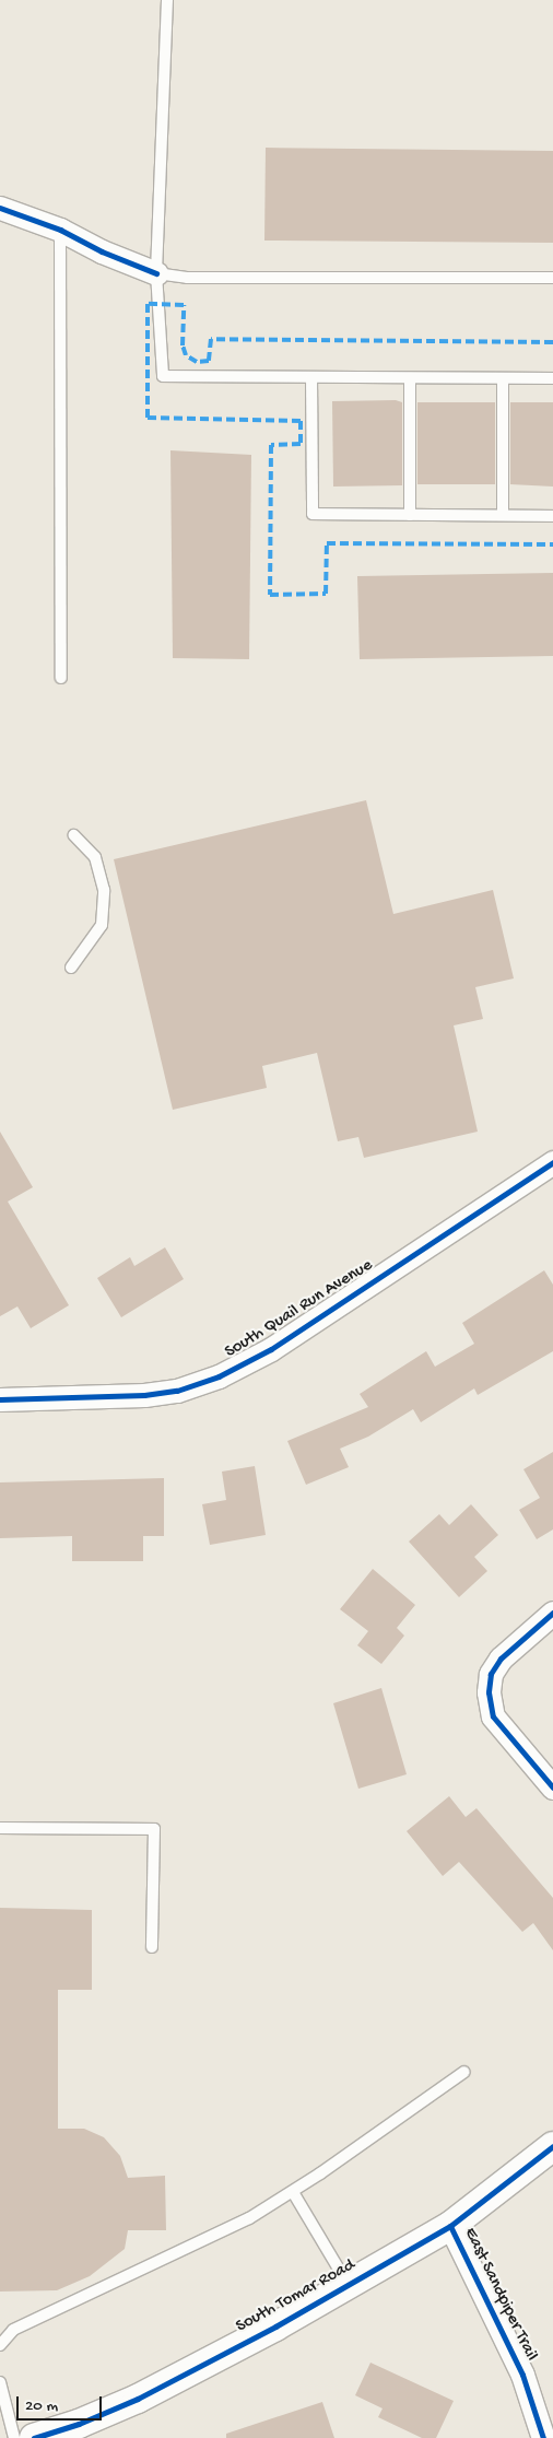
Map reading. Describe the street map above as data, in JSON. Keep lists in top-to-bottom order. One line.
{"streets":{"street":["South Quail Run Avenue","East Sandpiper Trail","South Tomar Road"]},"crossings":[["East Sandpiper Trail","South Tomar Road"]],"scale_bar":"20 m"}
